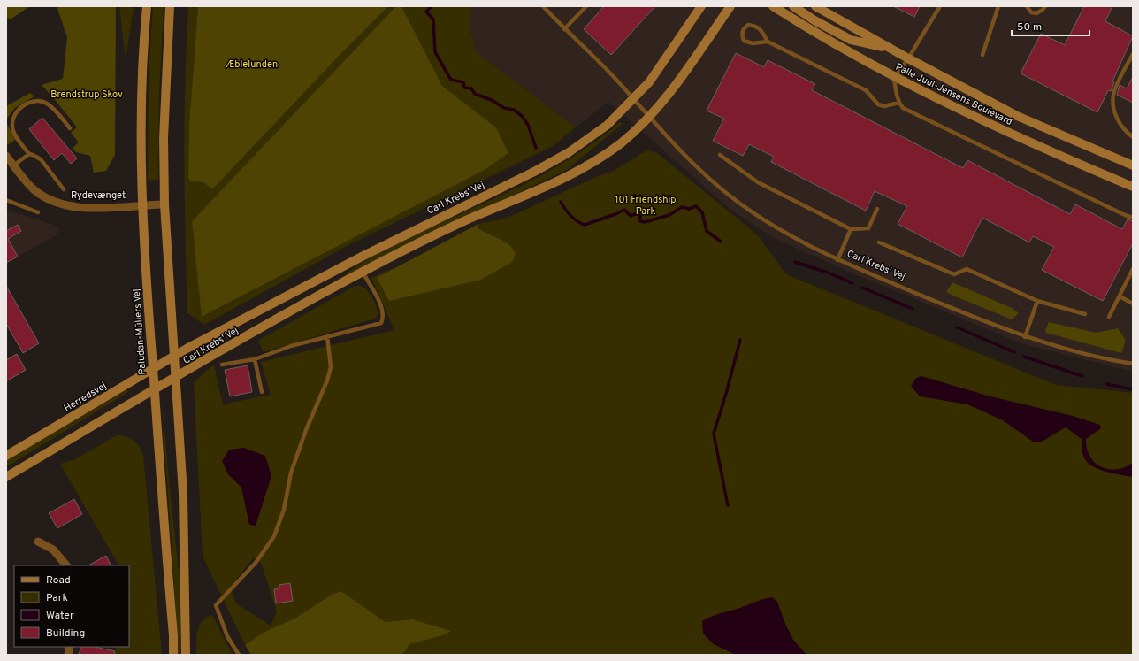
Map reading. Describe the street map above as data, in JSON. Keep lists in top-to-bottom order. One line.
{"streets":{"street":["Palle Juul-Jensens Boulevard","Rydevænget","Carl Krebs' Vej","Paludan-Müllers Vej","Herredsvej"]},"crossings":[["Rydevænget","Paludan-Müllers Vej"],["Carl Krebs' Vej","Paludan-Müllers Vej"],["Carl Krebs' Vej","Herredsvej"],["Paludan-Müllers Vej","Herredsvej"]],"parks":["Æblelunden","Brendstrup Skov","101 Friendship Park"],"legend":["Road","Park","Water","Building"],"scale_bar":"50 m"}
